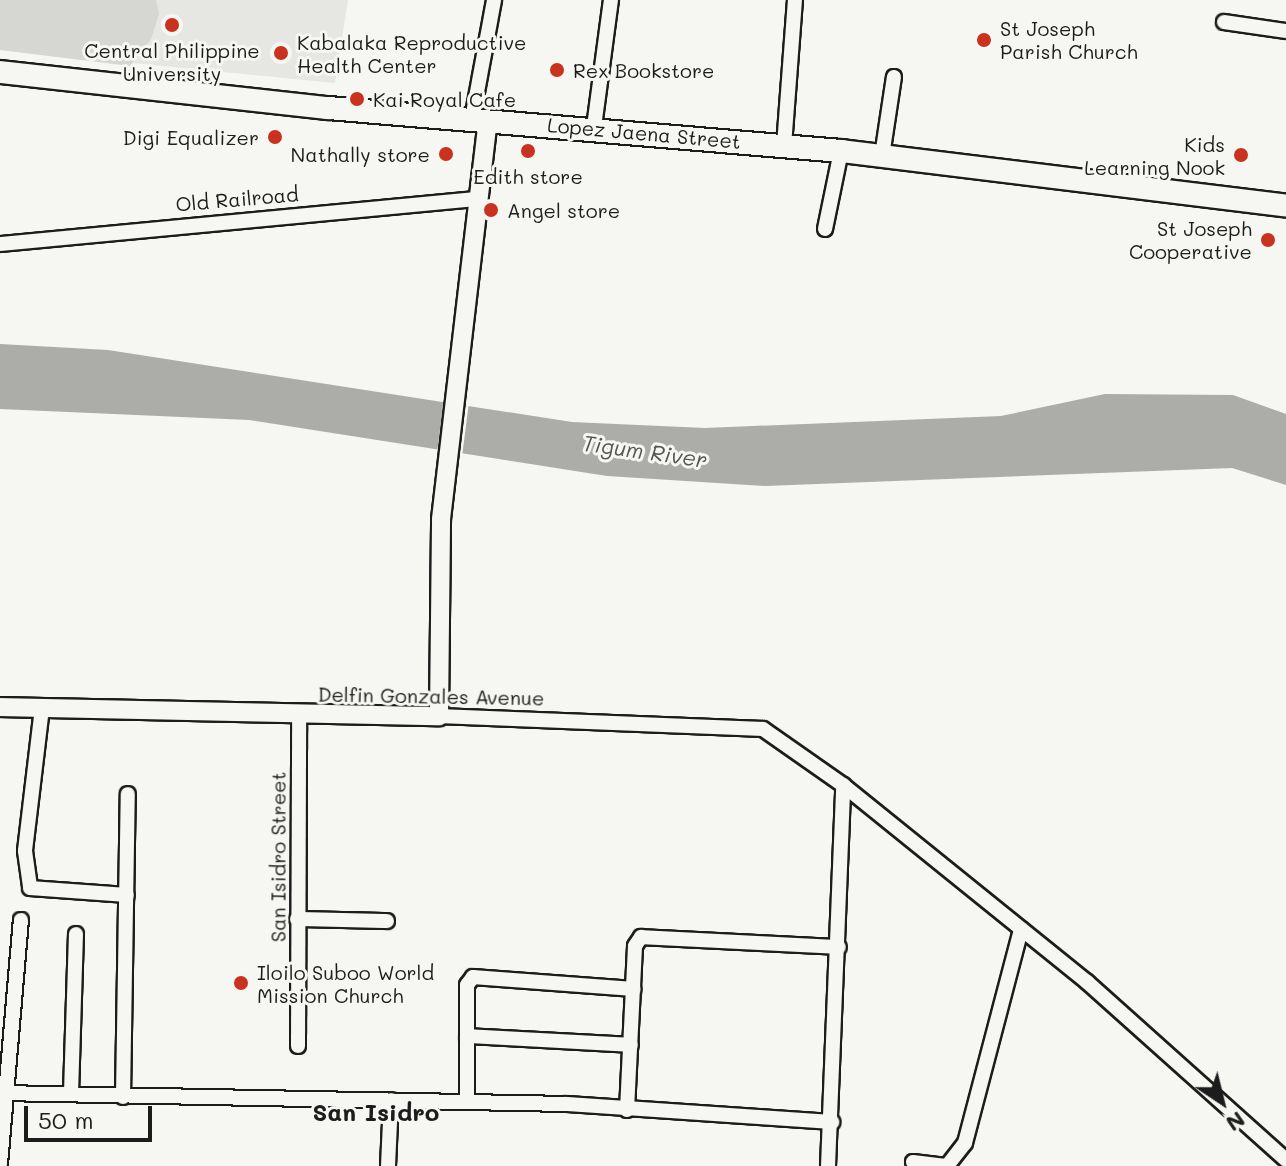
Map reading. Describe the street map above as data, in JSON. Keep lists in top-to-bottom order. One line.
{"streets":{"main road":["Lopez Jaena Street"],"street":["Old Railroad","Delfin Gonzales Avenue","San Isidro Street"]},"crossings":[["Delfin Gonzales Avenue","San Isidro Street"]],"districts":["San Isidro"],"water":["Tigum River"],"places":["Central Philippine University","St Joseph Parish Church","Kabalaka Reproductive Health Center","Rex Bookstore","Kai Royal Cafe","Digi Equalizer","Edith store","Nathally store","Kids Learning Nook","Angel store","St Joseph Cooperative","Iloilo Suboo World Mission Church"],"scale_bar":"50 m","north":"bottom right"}
